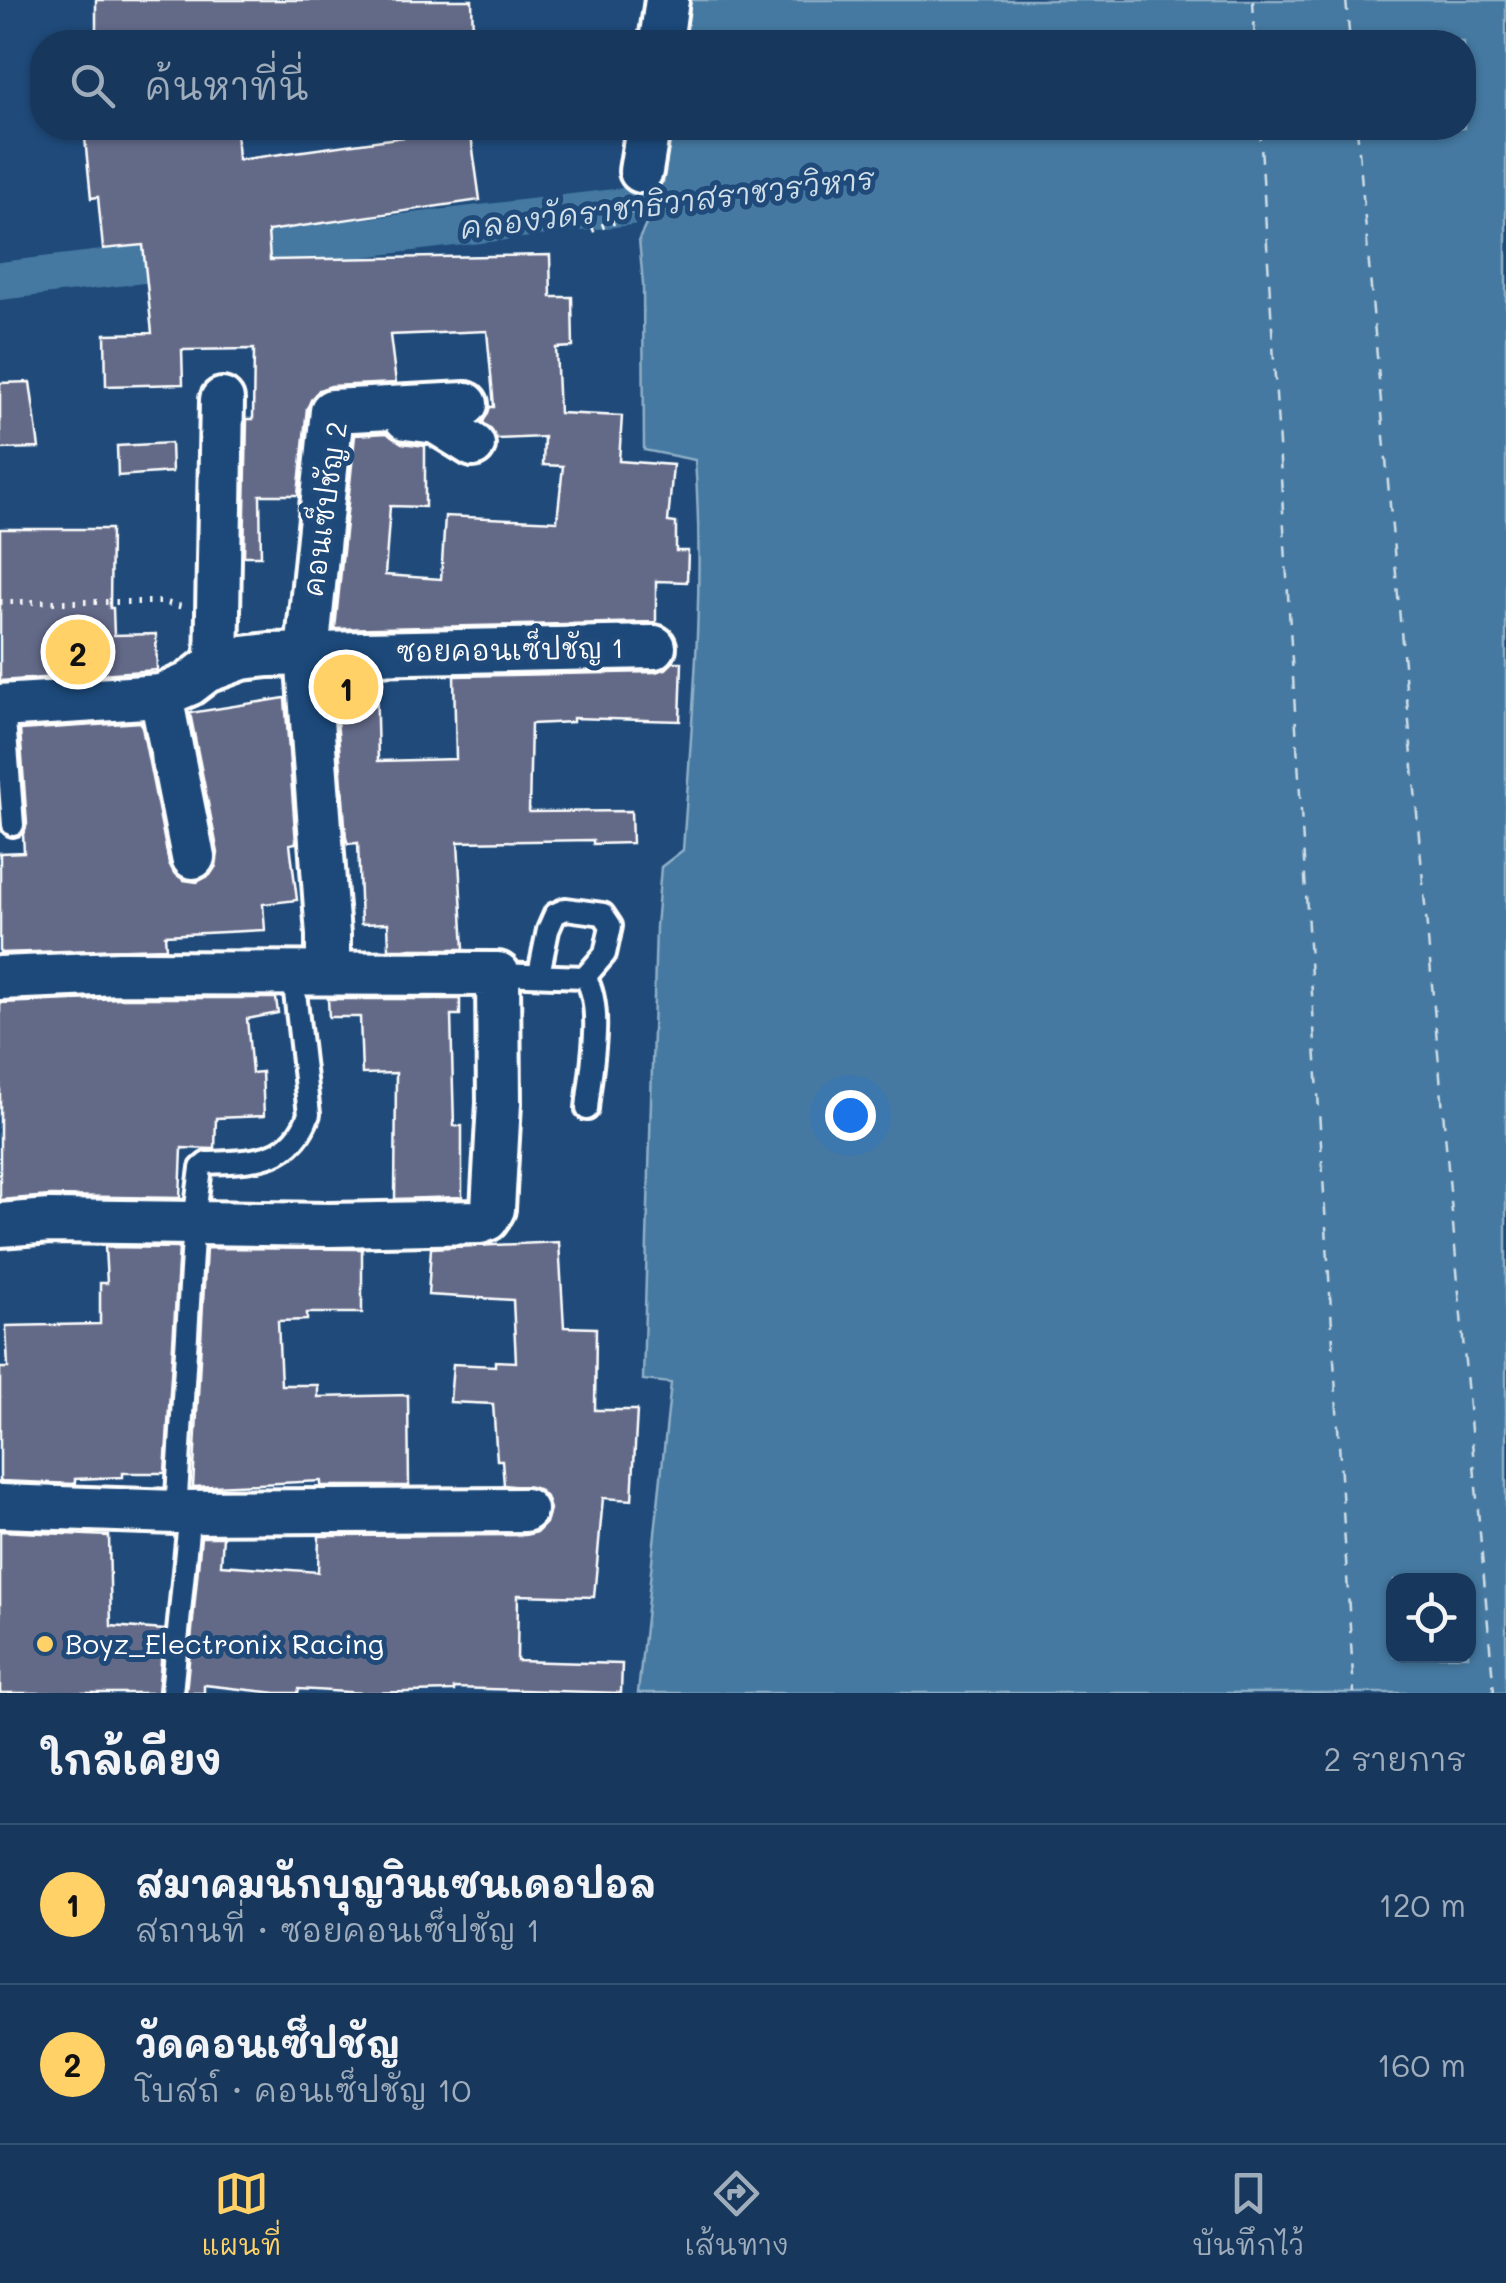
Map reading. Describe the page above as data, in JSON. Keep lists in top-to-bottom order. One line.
{"streets":{"street":["คอนเซ็ปชัญ 2","ซอยคอนเซ็ปชัญ 1"]},"crossings":[["คอนเซ็ปชัญ 2","ซอยคอนเซ็ปชัญ 1"]],"water":["คลองวัดราชาธิวาสราชวรวิหาร"],"places":["Boyz_Electronix Racing"],"page":{"search":"ค้นหาที่นี่","pins":["2","1"],"heading":["ใกล้เคียง","2 รายการ"],"list":[{"mark":"1","name":"สมาคมนักบุญวินเซนเดอปอล","note":"สถานที่ · ซอยคอนเซ็ปชัญ 1","value":"120 m"},{"mark":"2","name":"วัดคอนเซ็ปชัญ","note":"โบสถ์ · คอนเซ็ปชัญ 10","value":"160 m"}],"nav":["แผนที่","เส้นทาง","บันทึกไว้"]}}
